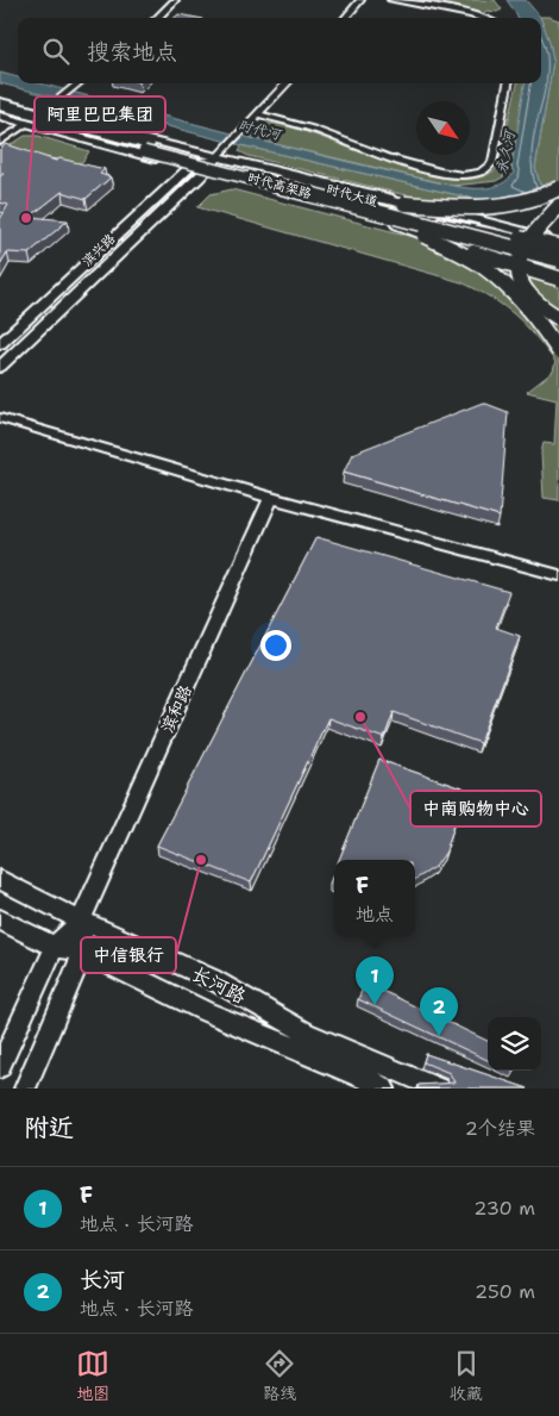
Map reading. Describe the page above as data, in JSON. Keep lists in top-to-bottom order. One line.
{"streets":{"highway":["时代高架路"],"main road":["时代大道","滨兴路","滨和路","长河路"]},"crossings":[["时代高架路","时代大道"],["时代大道","滨兴路"],["滨和路","长河路"]],"water":["时代河","永久河"],"places":["阿里巴巴集团","中南购物中心","中信银行"],"north":"bottom right","page":{"search":"搜索地点","popup":["F","地点"],"pins":["1","2"],"heading":["附近","2个结果"],"list":[{"mark":"1","name":"F","note":"地点 · 长河路","value":"230 m"},{"mark":"2","name":"长河","note":"地点 · 长河路","value":"250 m"}],"nav":["地图","路线","收藏"]}}
